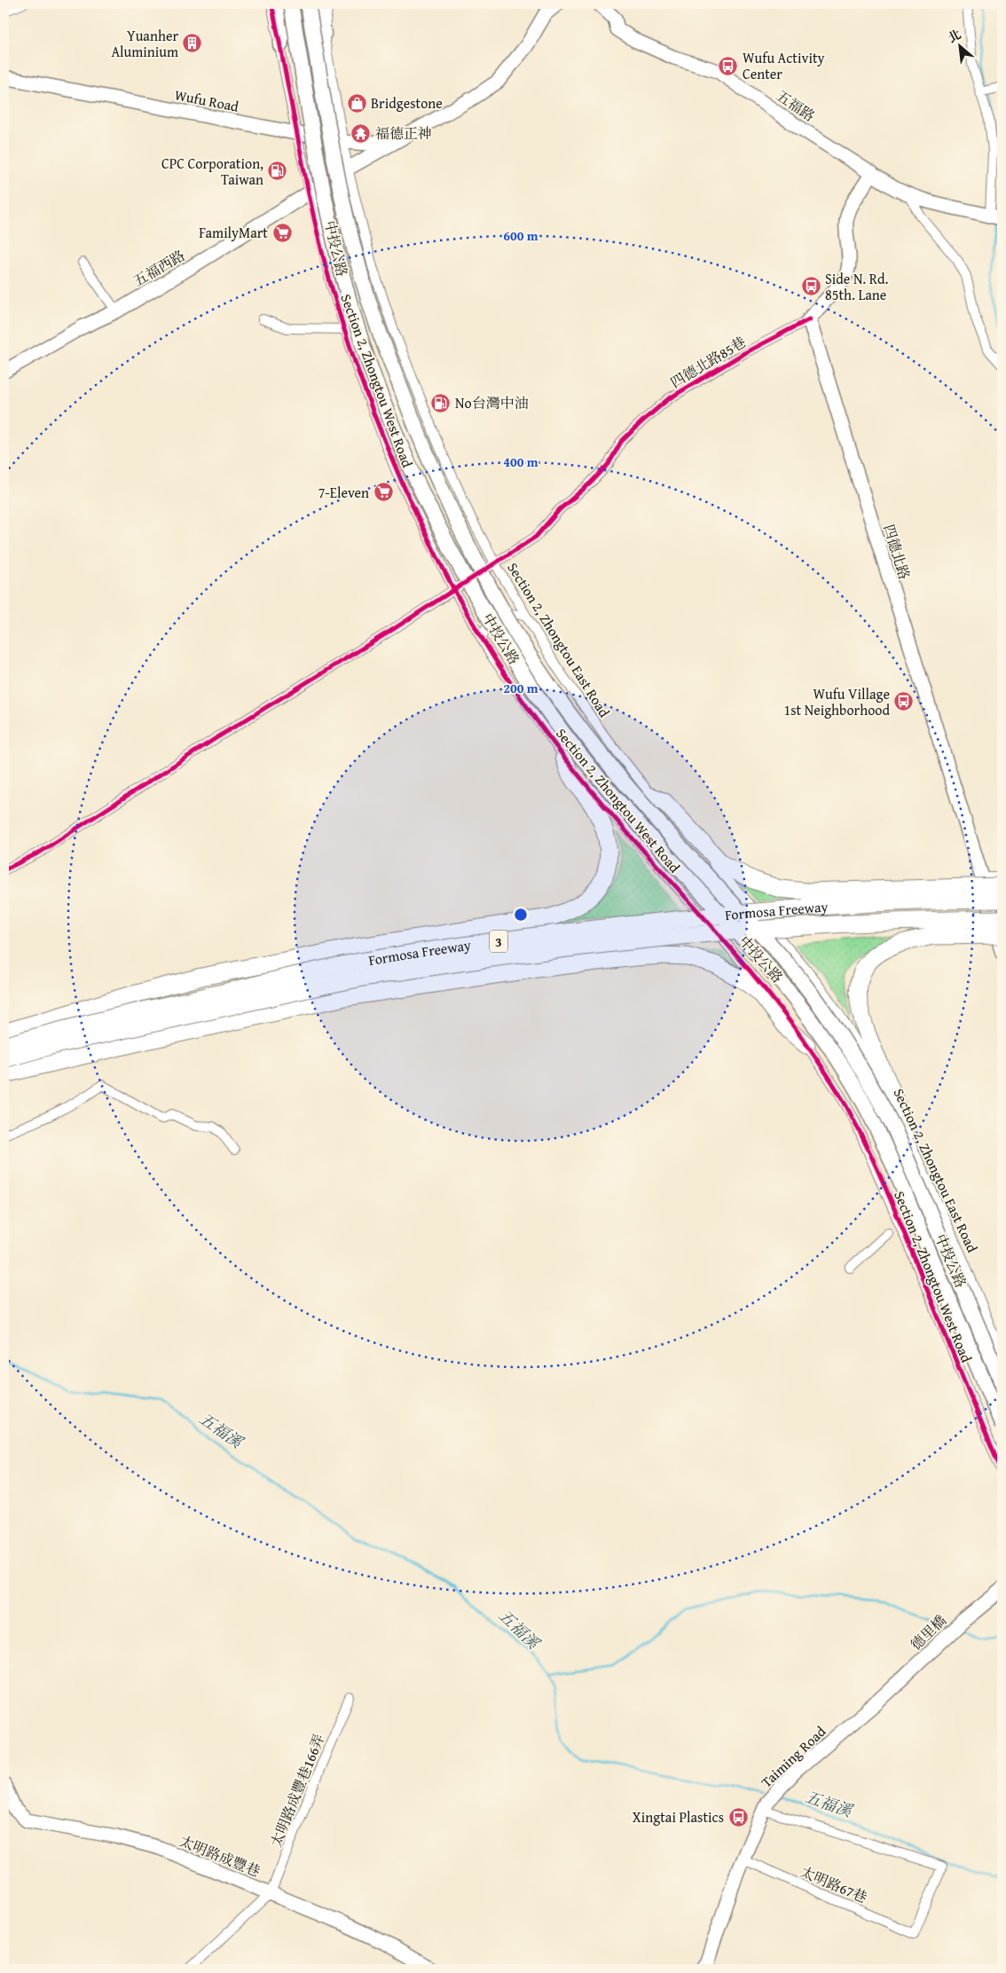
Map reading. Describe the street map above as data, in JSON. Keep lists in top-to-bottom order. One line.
{"streets":{"highway":["Formosa Freeway","3"],"main road":["中投公路"],"street":["Wufu Road","五福路","五福西路","四德北路85巷","Section 2, Zhongtou West Road","四德北路","Section 2, Zhongtou East Road","德里橋","Taiming Road","太明路成豐巷166弄","太明路成豐巷","太明路67巷"]},"crossings":[["Wufu Road","Section 2, Zhongtou West Road"],["Wufu Road","Section 2, Zhongtou East Road"],["五福西路","Section 2, Zhongtou West Road"],["五福西路","Section 2, Zhongtou East Road"],["四德北路85巷","Section 2, Zhongtou West Road"],["四德北路85巷","四德北路"],["四德北路85巷","Section 2, Zhongtou East Road"],["四德北路","Formosa Freeway"],["德里橋","Taiming Road"],["Taiming Road","太明路67巷"],["太明路成豐巷166弄","太明路成豐巷"]],"water":["五福溪"],"places":{"building":["Yuanher Aluminium"],"bus stop":["Wufu Activity Center","Side N. Rd. 85th. Lane","Wufu Village 1st Neighborhood","Xingtai Plastics"],"shop":["Bridgestone"],"temple":["福德正神"],"fuel station":["CPC Corporation, Taiwan","No台灣中油"],"supermarket":["FamilyMart","7-Eleven"]},"north":"top left","rings":["600 m","400 m","200 m"]}
